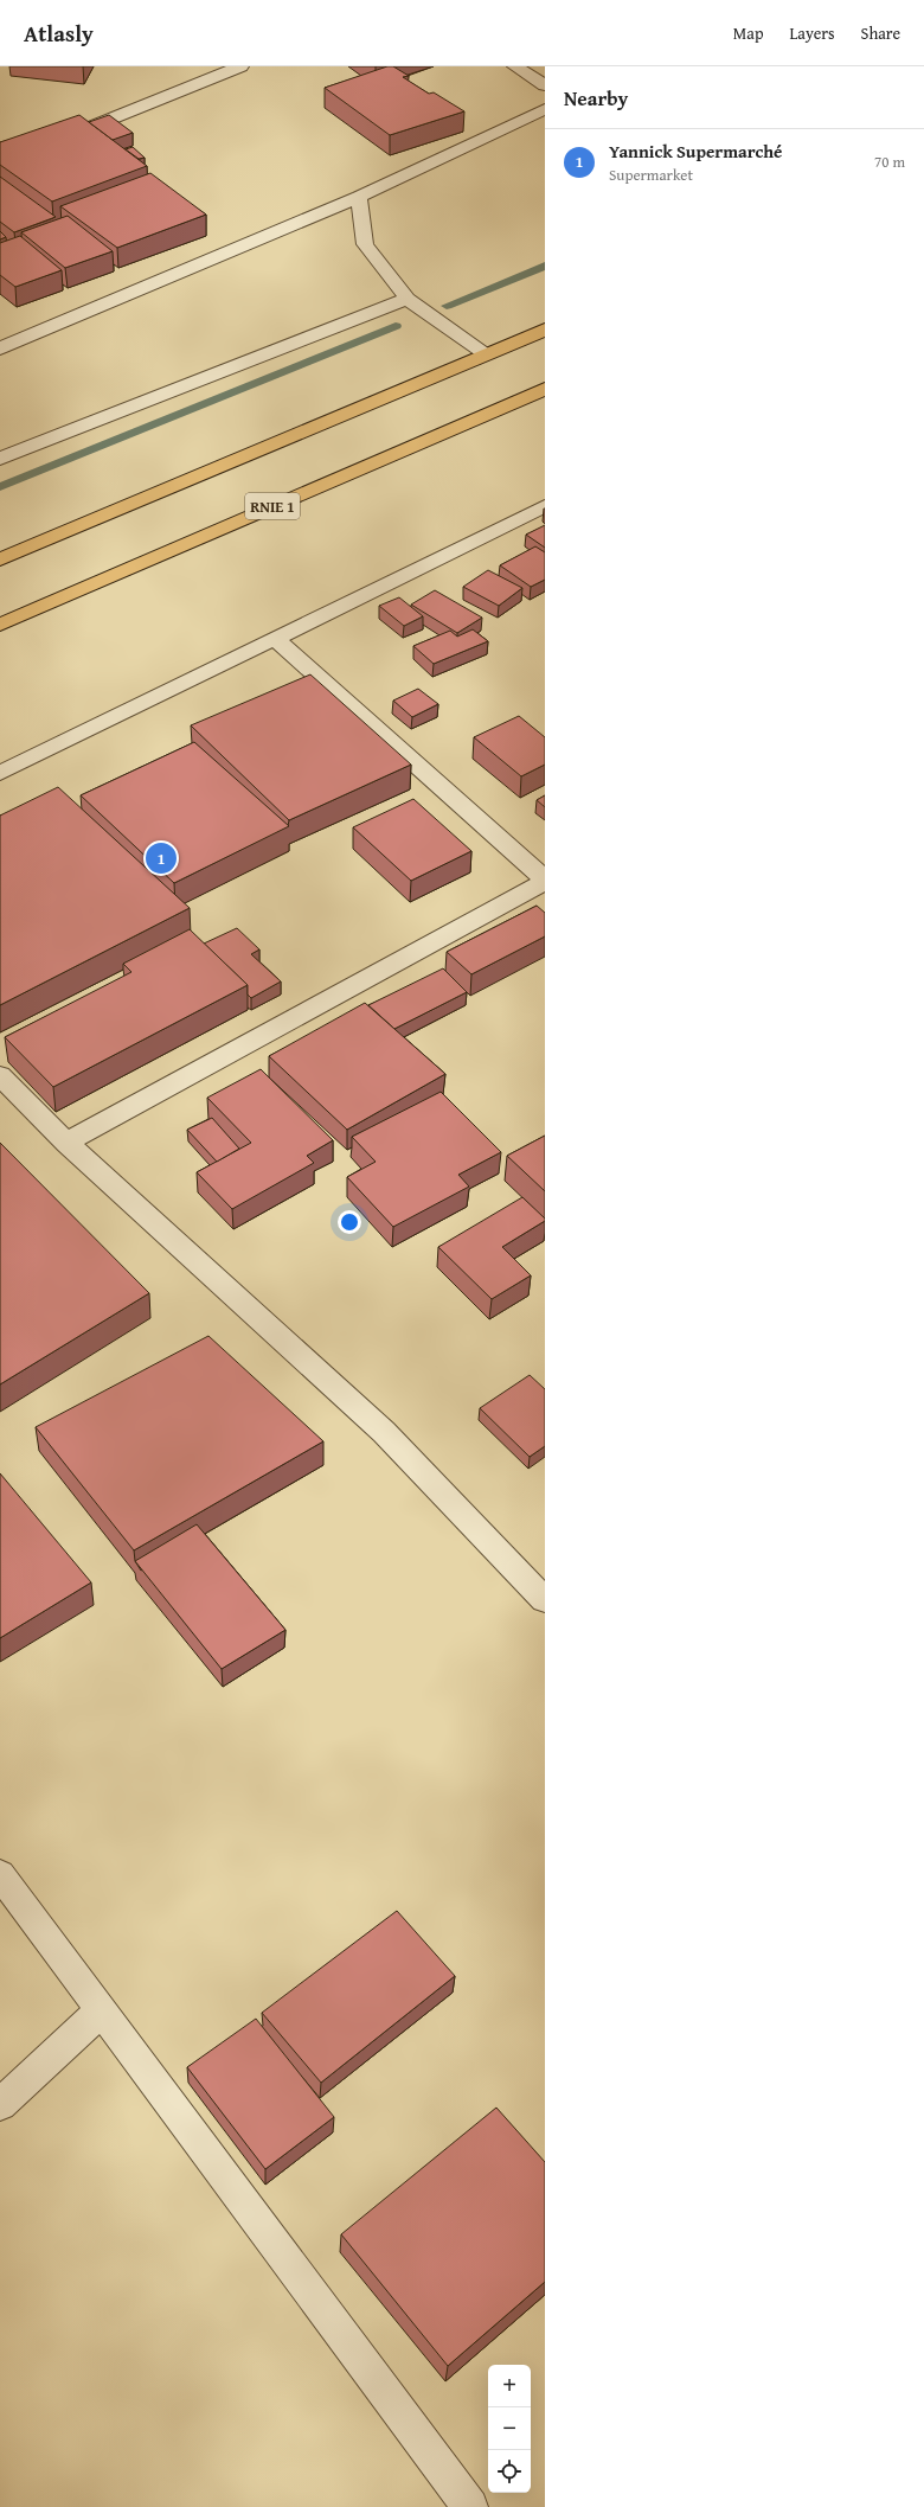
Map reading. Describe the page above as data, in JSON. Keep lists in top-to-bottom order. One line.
{"streets":{"highway":["RNIE 1"]},"page":{"header":"Atlasly","nav":["Map","Layers","Share"],"heading":"Nearby","list":[{"mark":"1","name":"Yannick Supermarché","note":"Supermarket","value":"70 m"}],"pins":"1","map_buttons":["+","−"]}}
